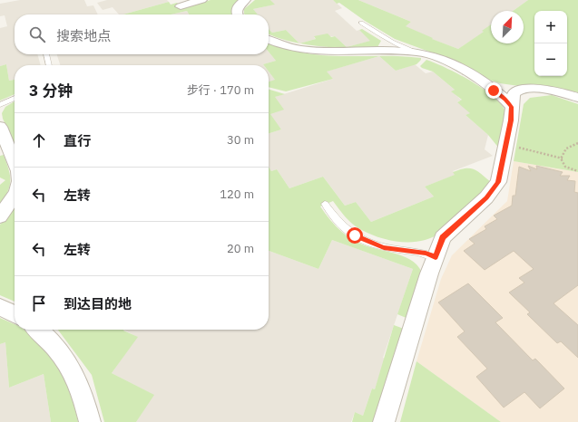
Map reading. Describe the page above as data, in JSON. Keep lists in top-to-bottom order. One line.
{"north":"top right","page":{"map_buttons":["+","−"],"search":"搜索地点","heading":["3 分钟","步行 · 170 m"],"list":[["直行","30 m"],["左转","120 m"],["左转","20 m"],"到达目的地"]}}
